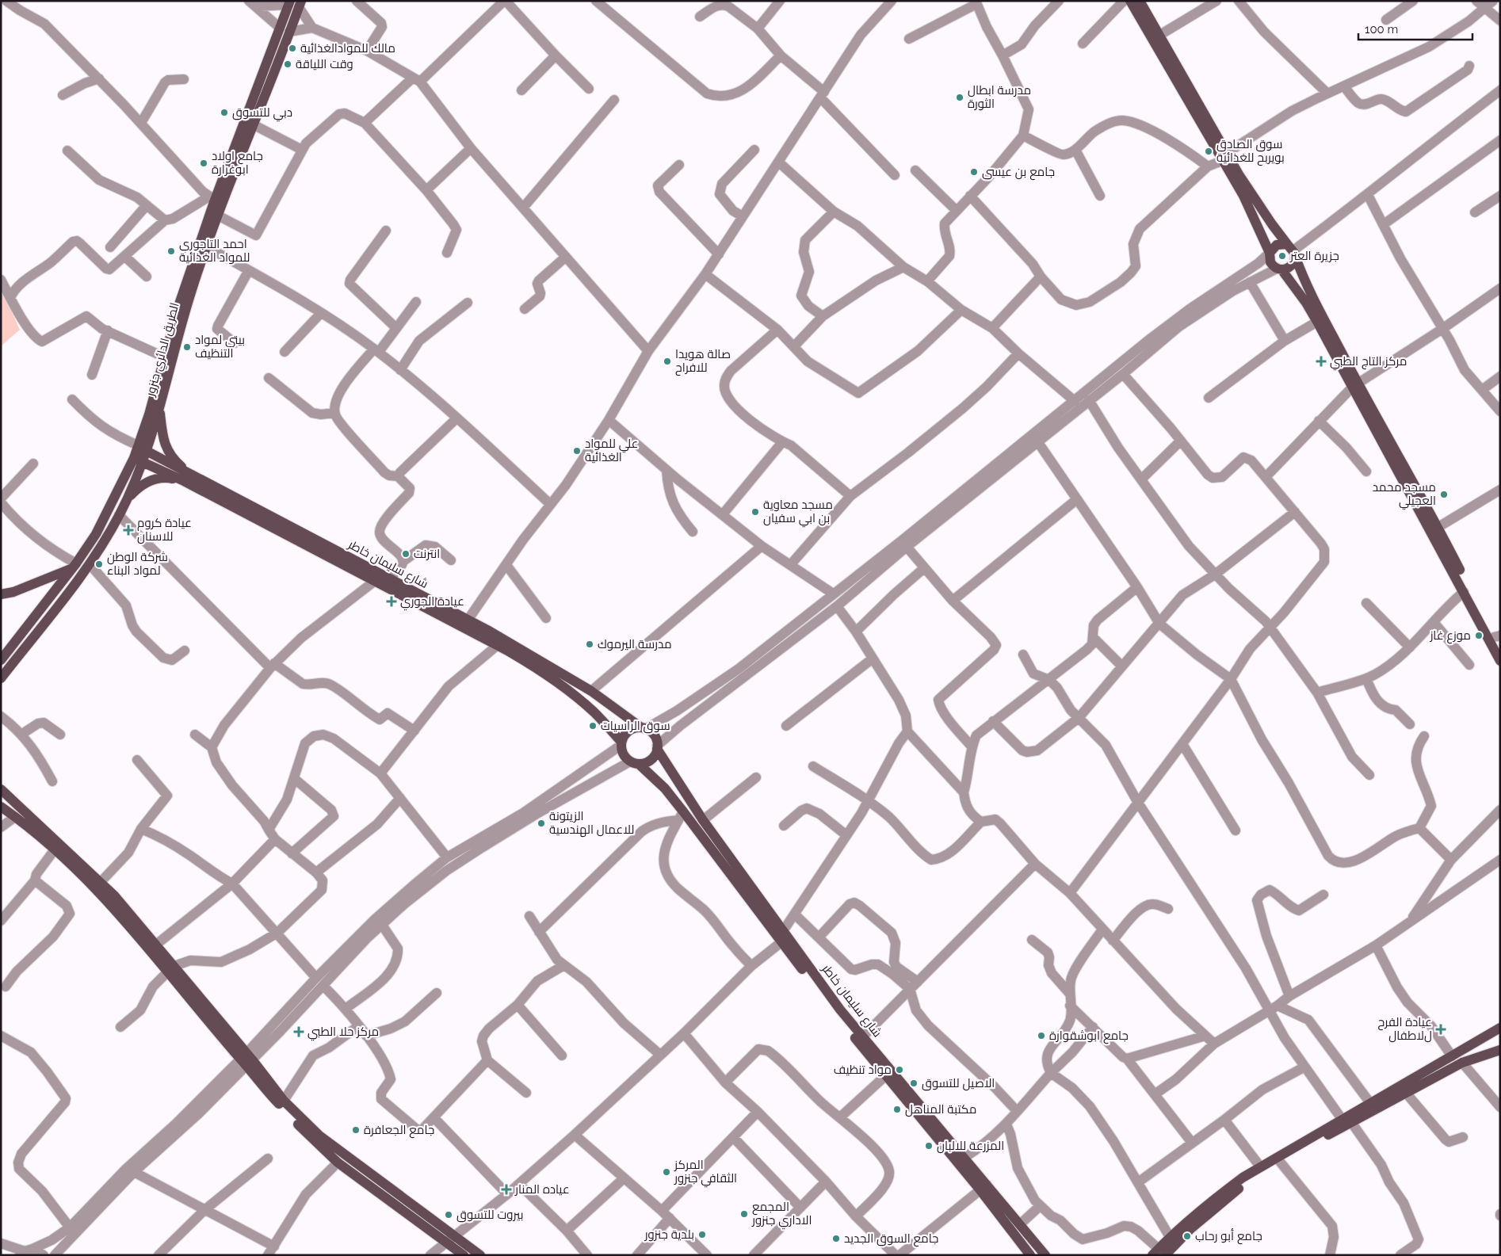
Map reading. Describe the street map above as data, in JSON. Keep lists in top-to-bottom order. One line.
{"streets":{"main road":["الطريق الدائري جنزور","شارع سليمان خاطر"]},"crossings":[["الطريق الدائري جنزور","شارع سليمان خاطر"]],"places":{"other":["مالك للموادالغذائية","وقت اللياقة","مدرسة ابطال الثورة","دبي للتسوق","سوق الصادق بويربح للغذائية","جامع اولاد ابوغرارة","جامع بن عيسى","احمد التاجوري للمواد الغذائية","جزيرة العتر","بيتي لمواد التنظيف","صالة هويدا للافراح","علي للمواد الغذائية","مسجد محمد العجيلي","مسجد معاوية بن ابي سفيان","انترنت","شركة الوطن لمواد البناء","موزع غاز","مدرسة اليرموك","سوق الراسيات","الزيتونة للاعمال الهندسية","جامع ابوشقوارة","مواد تنظيف","الاصيل للتسوق","مكتبة المناهل","جامع الجعافرة","المزرعة للالبان","المركز الثقافي جنزور","المجمع الاداري جنزور","بيروت للتسوق","بلدية جنزور","جامع أبو رحاب","جامع السوق الجديد"],"health":["مركز التاج الطبي","عيادة كروم للاسنان","عيادة الجوري","عيادة الفرح لﻻطفال","مركز حلا الطبي","عياده المنار"]},"scale_bar":"100 m"}
